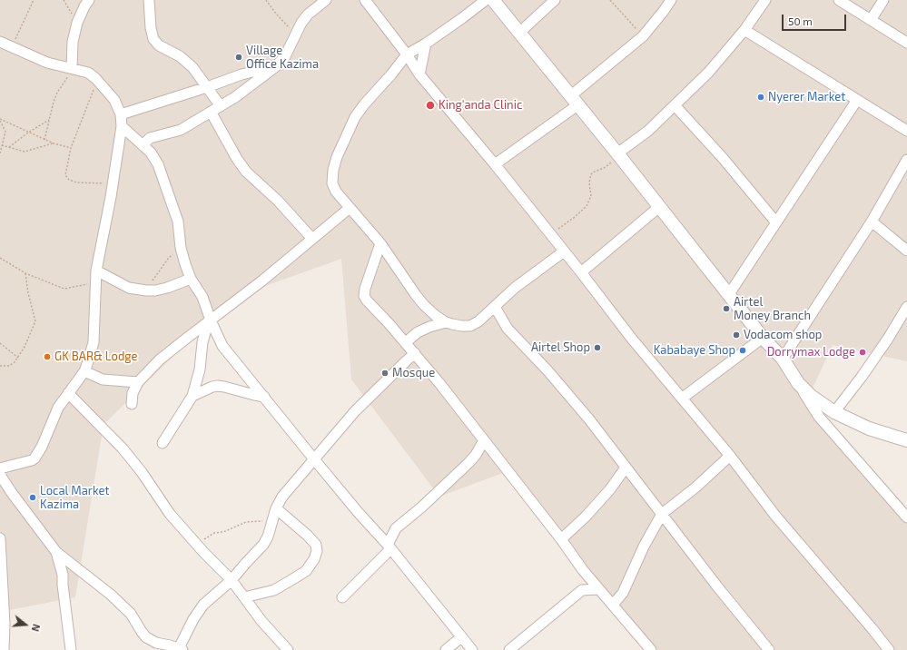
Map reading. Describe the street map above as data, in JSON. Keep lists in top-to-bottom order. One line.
{"places":["Village Office Kazima","Nyerer Market","King'anda Clinic","Airtel Money Branch","Vodacom shop","Airtel Shop","Kababaye Shop","Dorrymax Lodge","GK BAR& Lodge","Mosque","Local Market Kazima"],"scale_bar":"50 m","north":"right"}
